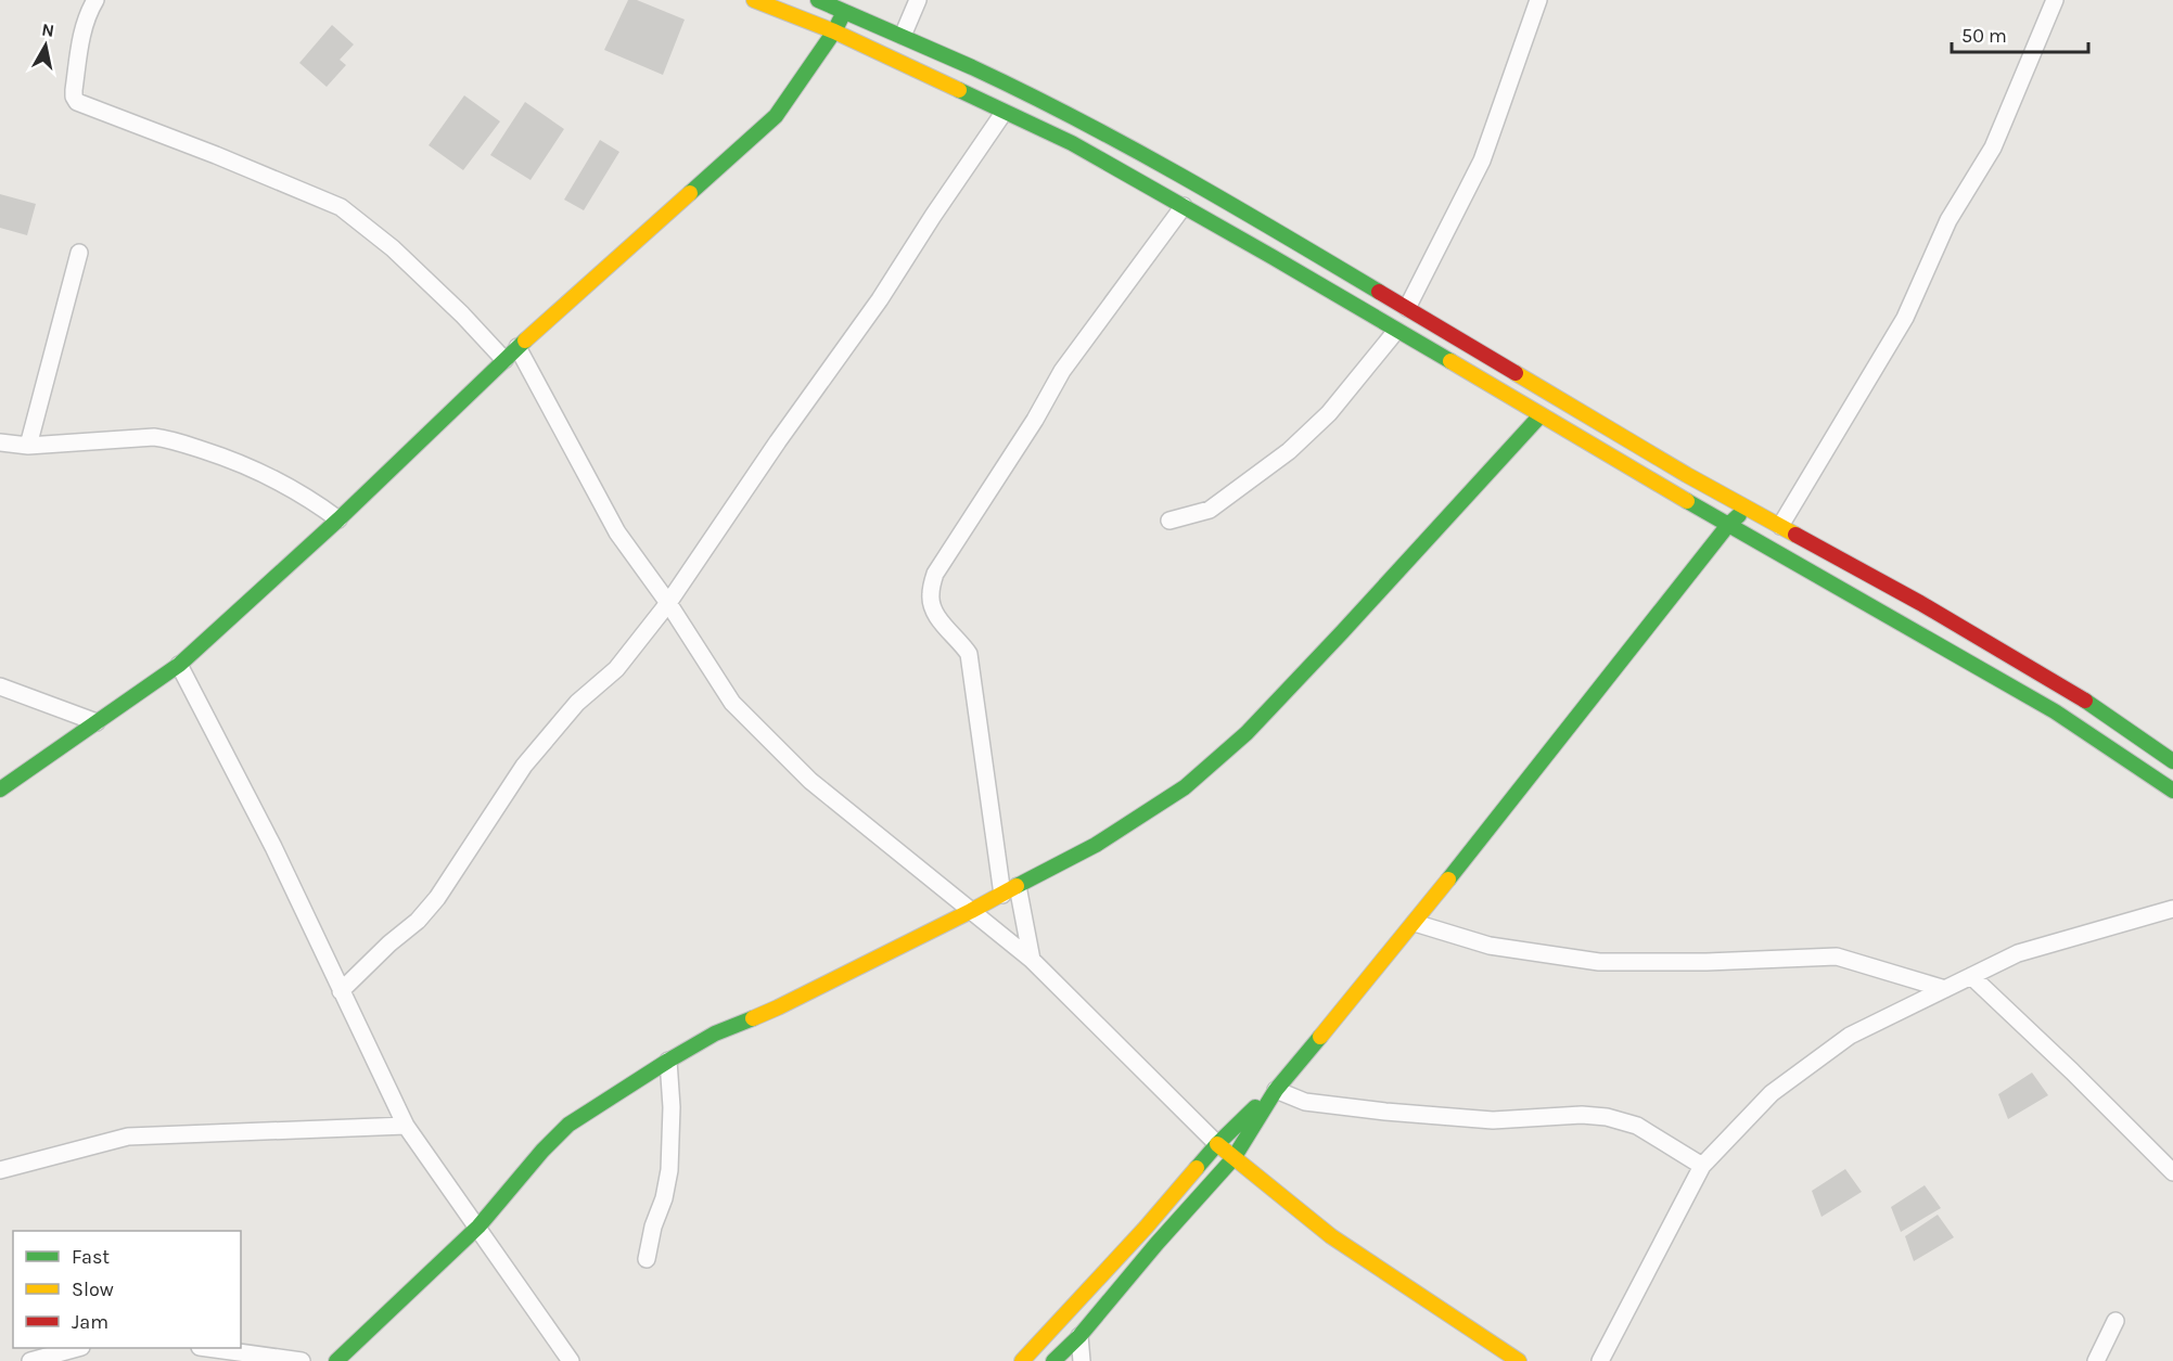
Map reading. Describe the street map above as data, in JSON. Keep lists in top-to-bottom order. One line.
{"legend":["Fast","Slow","Jam"],"scale_bar":"50 m","north":"top"}
